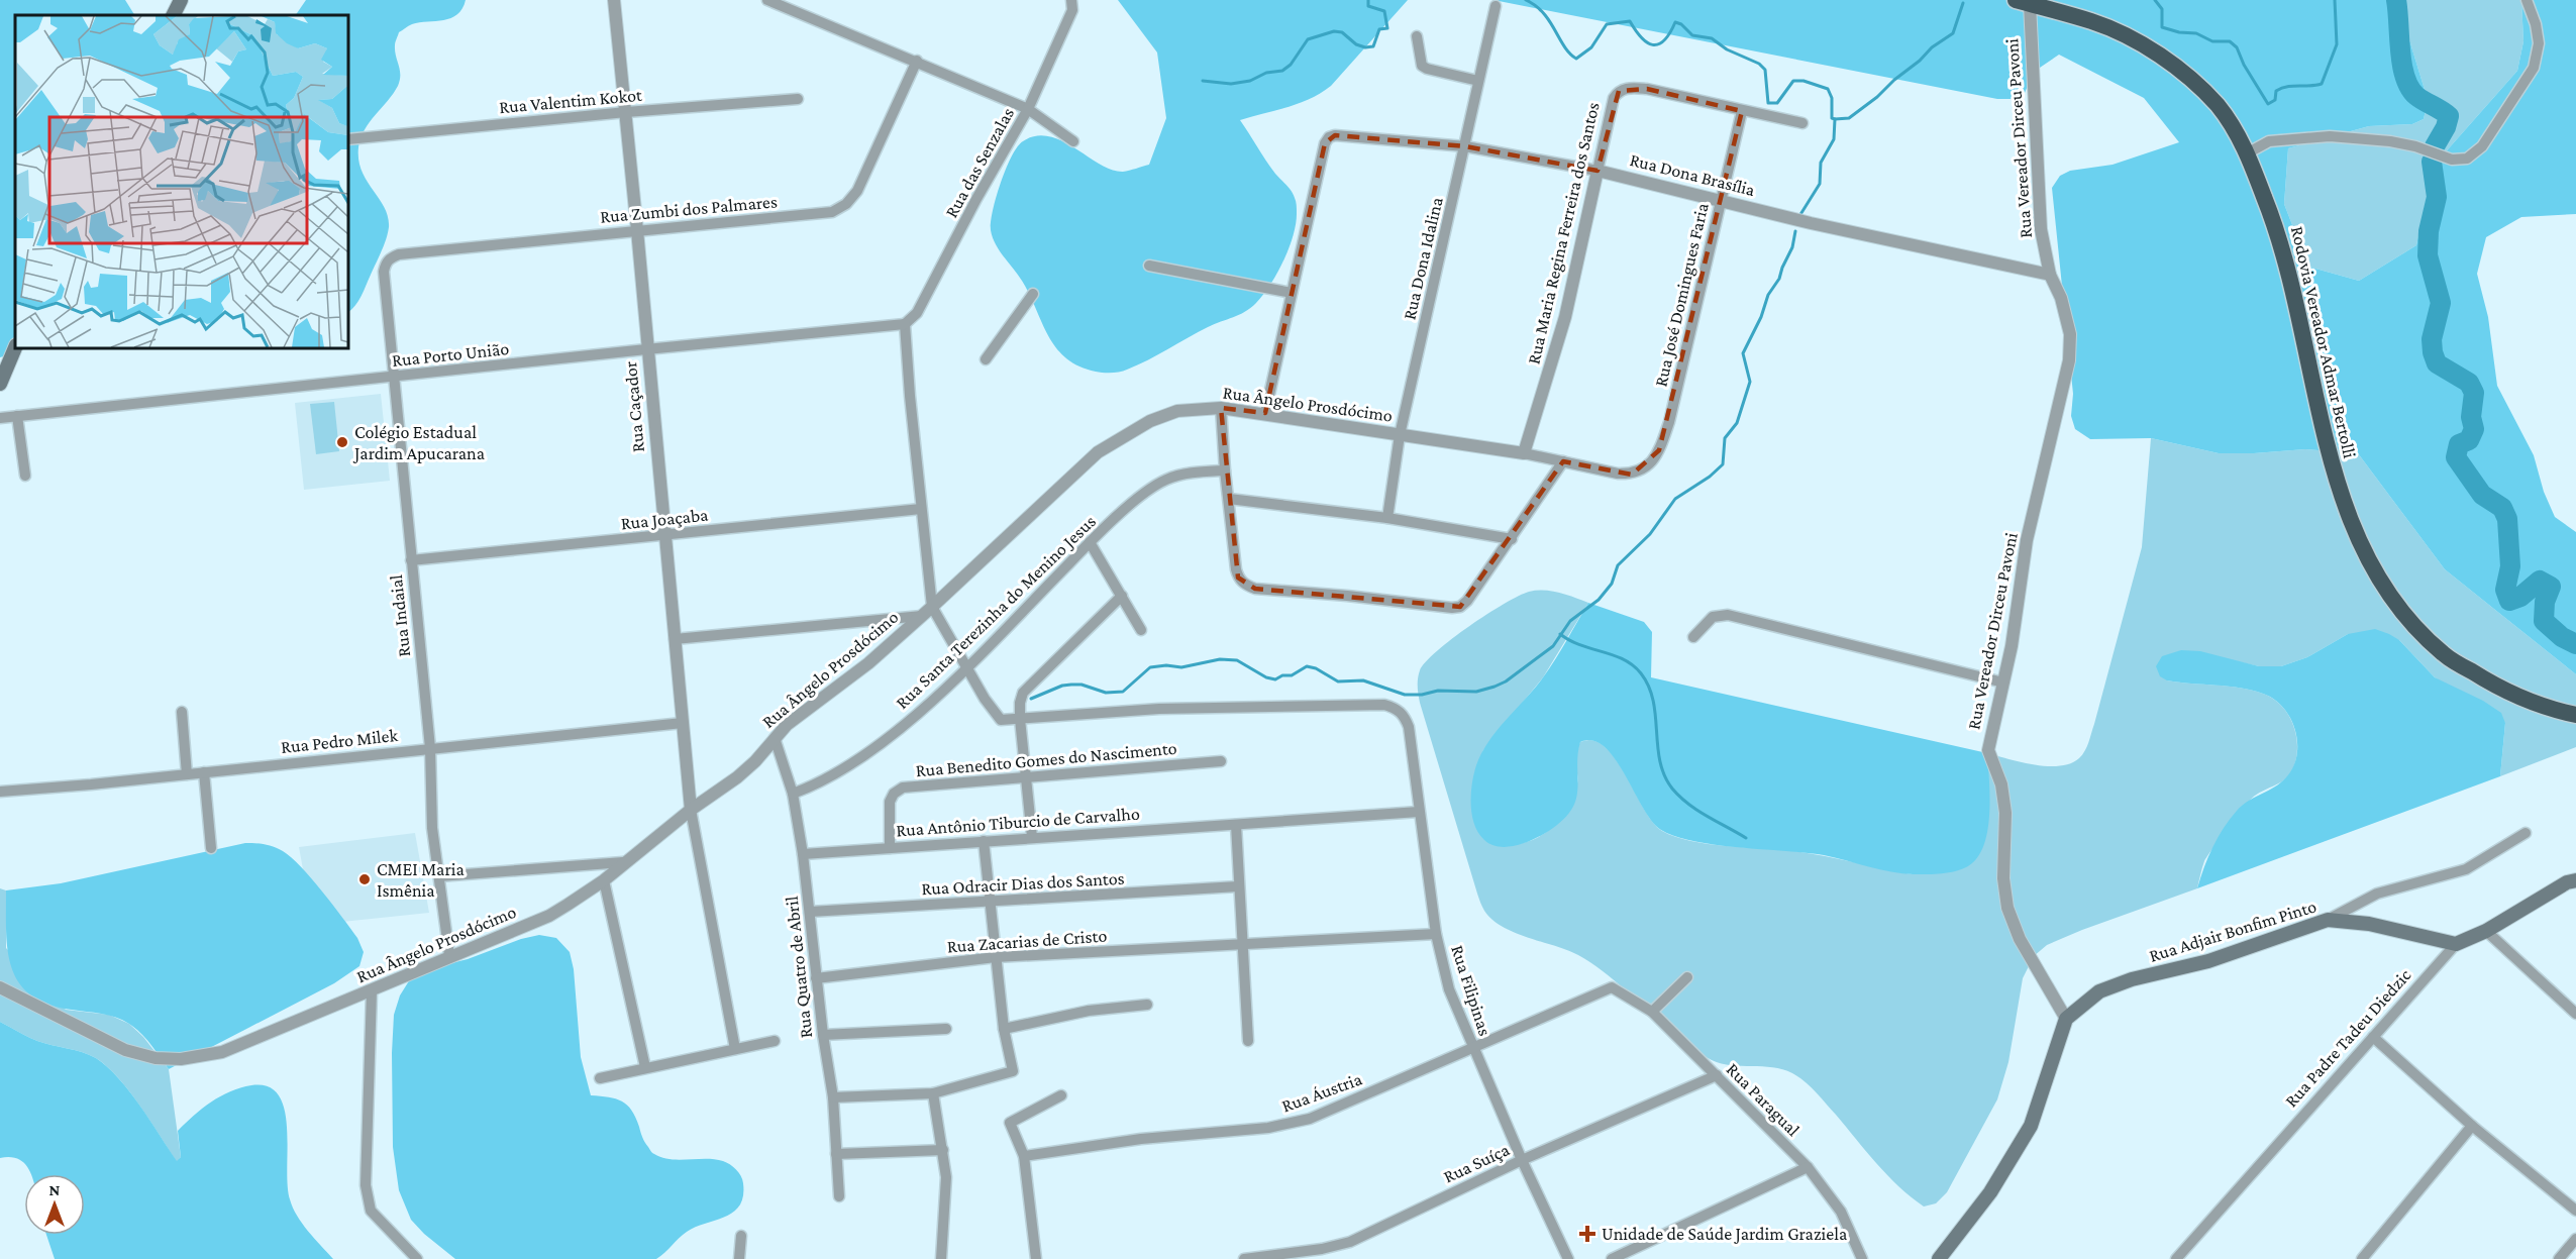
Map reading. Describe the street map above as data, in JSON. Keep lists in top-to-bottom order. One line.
{"streets":{"highway":["Rodovia Vereador Admar Bertolli"],"main road":["Rua Adjair Bonfim Pinto","Rua Padre Tadeu Diedzic"],"street":["Rua Valentim Kokot","Rua Vereador Dirceu Pavoni","Rua das Senzalas","Rua Dona Brasília","Rua Zumbi dos Palmares","Rua Maria Regina Ferreira dos Santos","Rua Dona Idalina","Rua José Domingues Faria","Rua Porto União","Rua Ângelo Prosdócimo","Rua Caçador","Rua Joaçaba","Rua Santa Terezinha do Menino Jesus","Rua Indaial","Rua Pedro Milek","Rua Benedito Gomes do Nascimento","Rua Antônio Tiburcio de Carvalho","Rua Odracir Dias dos Santos","Rua Zacarias de Cristo","Rua Quatro de Abril","Rua Filipinas","Rua Áustria","Rua Paragual","Rua Suíça"]},"crossings":[["Rua Valentim Kokot","Rua Caçador"],["Rua Vereador Dirceu Pavoni","Rua Dona Brasília"],["Rua Vereador Dirceu Pavoni","Rodovia Vereador Admar Bertolli"],["Rua Vereador Dirceu Pavoni","Rua Adjair Bonfim Pinto"],["Rua das Senzalas","Rua Porto União"],["Rua Dona Brasília","Rua Maria Regina Ferreira dos Santos"],["Rua Dona Brasília","Rua Dona Idalina"],["Rua Dona Brasília","Rua José Domingues Faria"],["Rua Zumbi dos Palmares","Rua Caçador"],["Rua Zumbi dos Palmares","Rua Indaial"],["Rua Maria Regina Ferreira dos Santos","Rua José Domingues Faria"],["Rua Maria Regina Ferreira dos Santos","Rua Ângelo Prosdócimo"],["Rua Dona Idalina","Rua Ângelo Prosdócimo"],["Rua José Domingues Faria","Rua Ângelo Prosdócimo"],["Rua Porto União","Rua Caçador"],["Rua Porto União","Rua Indaial"],["Rua Ângelo Prosdócimo","Rua Caçador"],["Rua Ângelo Prosdócimo","Rua Indaial"],["Rua Ângelo Prosdócimo","Rua Quatro de Abril"],["Rua Caçador","Rua Joaçaba"],["Rua Caçador","Rua Pedro Milek"],["Rua Joaçaba","Rua Indaial"],["Rua Santa Terezinha do Menino Jesus","Rua Quatro de Abril"],["Rua Indaial","Rua Pedro Milek"],["Rua Benedito Gomes do Nascimento","Rua Antônio Tiburcio de Carvalho"],["Rua Antônio Tiburcio de Carvalho","Rua Quatro de Abril"],["Rua Antônio Tiburcio de Carvalho","Rua Filipinas"],["Rua Odracir Dias dos Santos","Rua Quatro de Abril"],["Rua Adjair Bonfim Pinto","Rua Padre Tadeu Diedzic"],["Rua Zacarias de Cristo","Rua Quatro de Abril"],["Rua Zacarias de Cristo","Rua Filipinas"],["Rua Filipinas","Rua Áustria"],["Rua Filipinas","Rua Suíça"],["Rua Áustria","Rua Paragual"],["Rua Paragual","Rua Suíça"]],"places":{"other":["Colégio Estadual Jardim Apucarana","CMEI Maria Ismênia"],"health":["Unidade de Saúde Jardim Graziela"]},"north":"top"}
